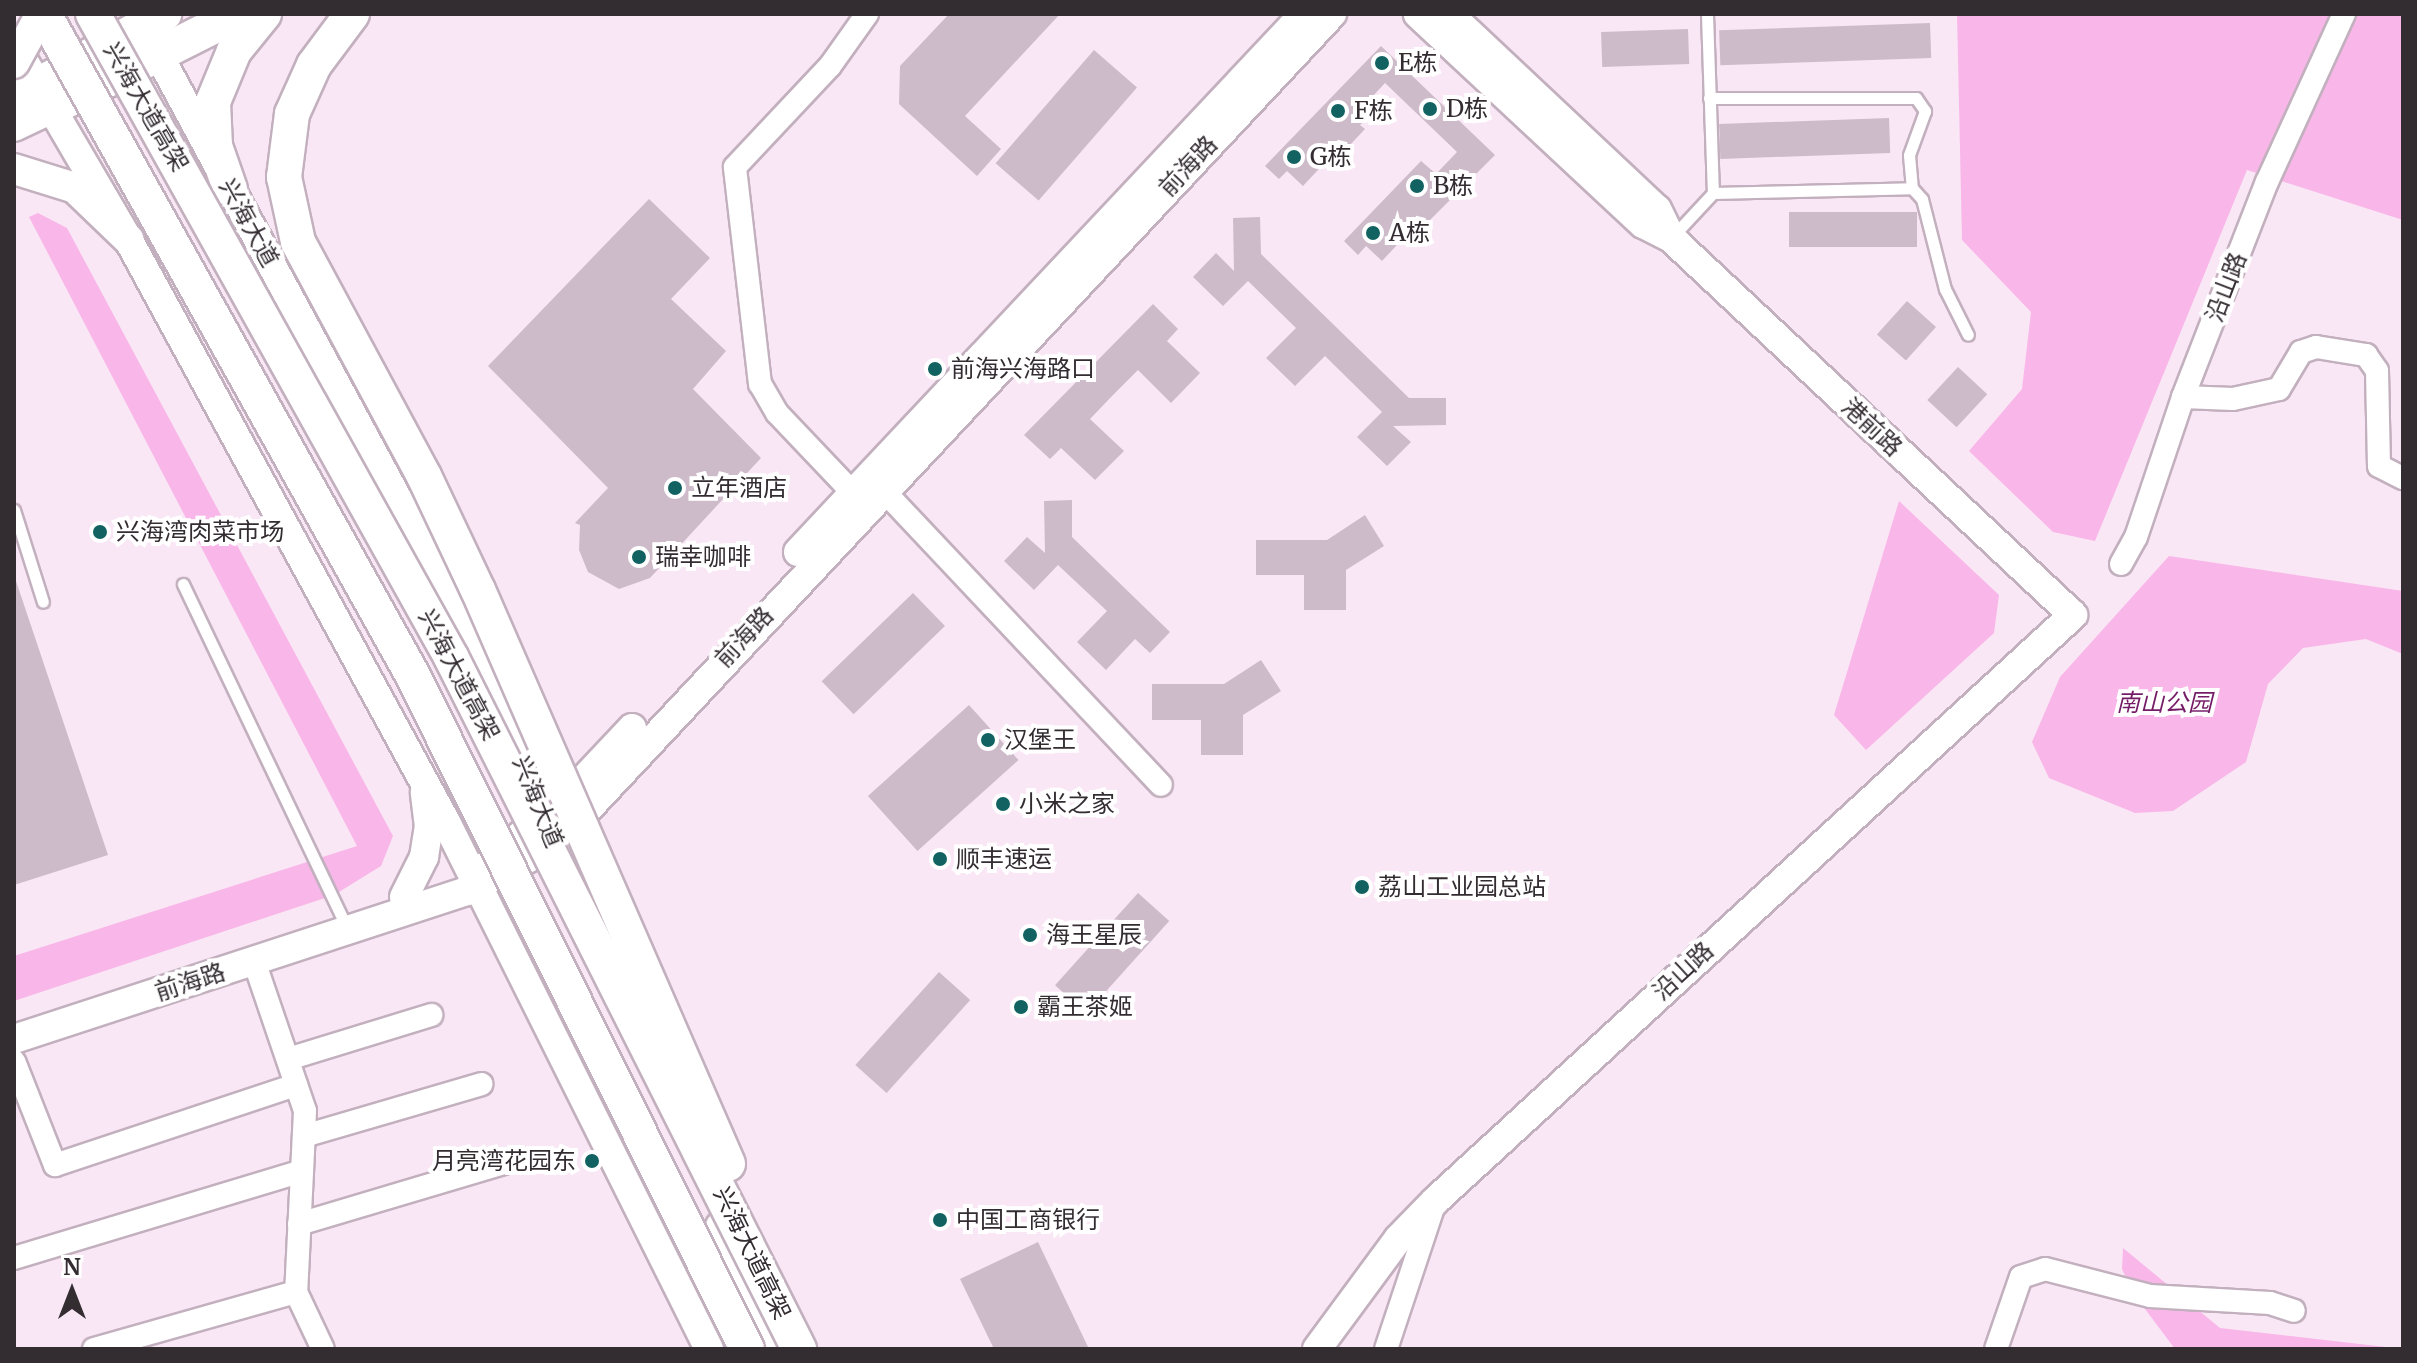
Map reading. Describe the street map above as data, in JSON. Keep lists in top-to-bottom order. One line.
{"streets":{"main road":["兴海大道高架"],"street":["前海路","兴海大道","沿山路","港前路"]},"crossings":[["前海路","兴海大道"],["沿山路","港前路"]],"parks":["南山公园"],"places":["E栋","D栋","F栋","G栋","B栋","A栋","前海兴海路口","立年酒店","兴海湾肉菜市场","瑞幸咖啡","汉堡王","小米之家","顺丰速运","荔山工业园总站","海王星辰","霸王茶姬","月亮湾花园东","中国工商银行"],"north":"top"}
